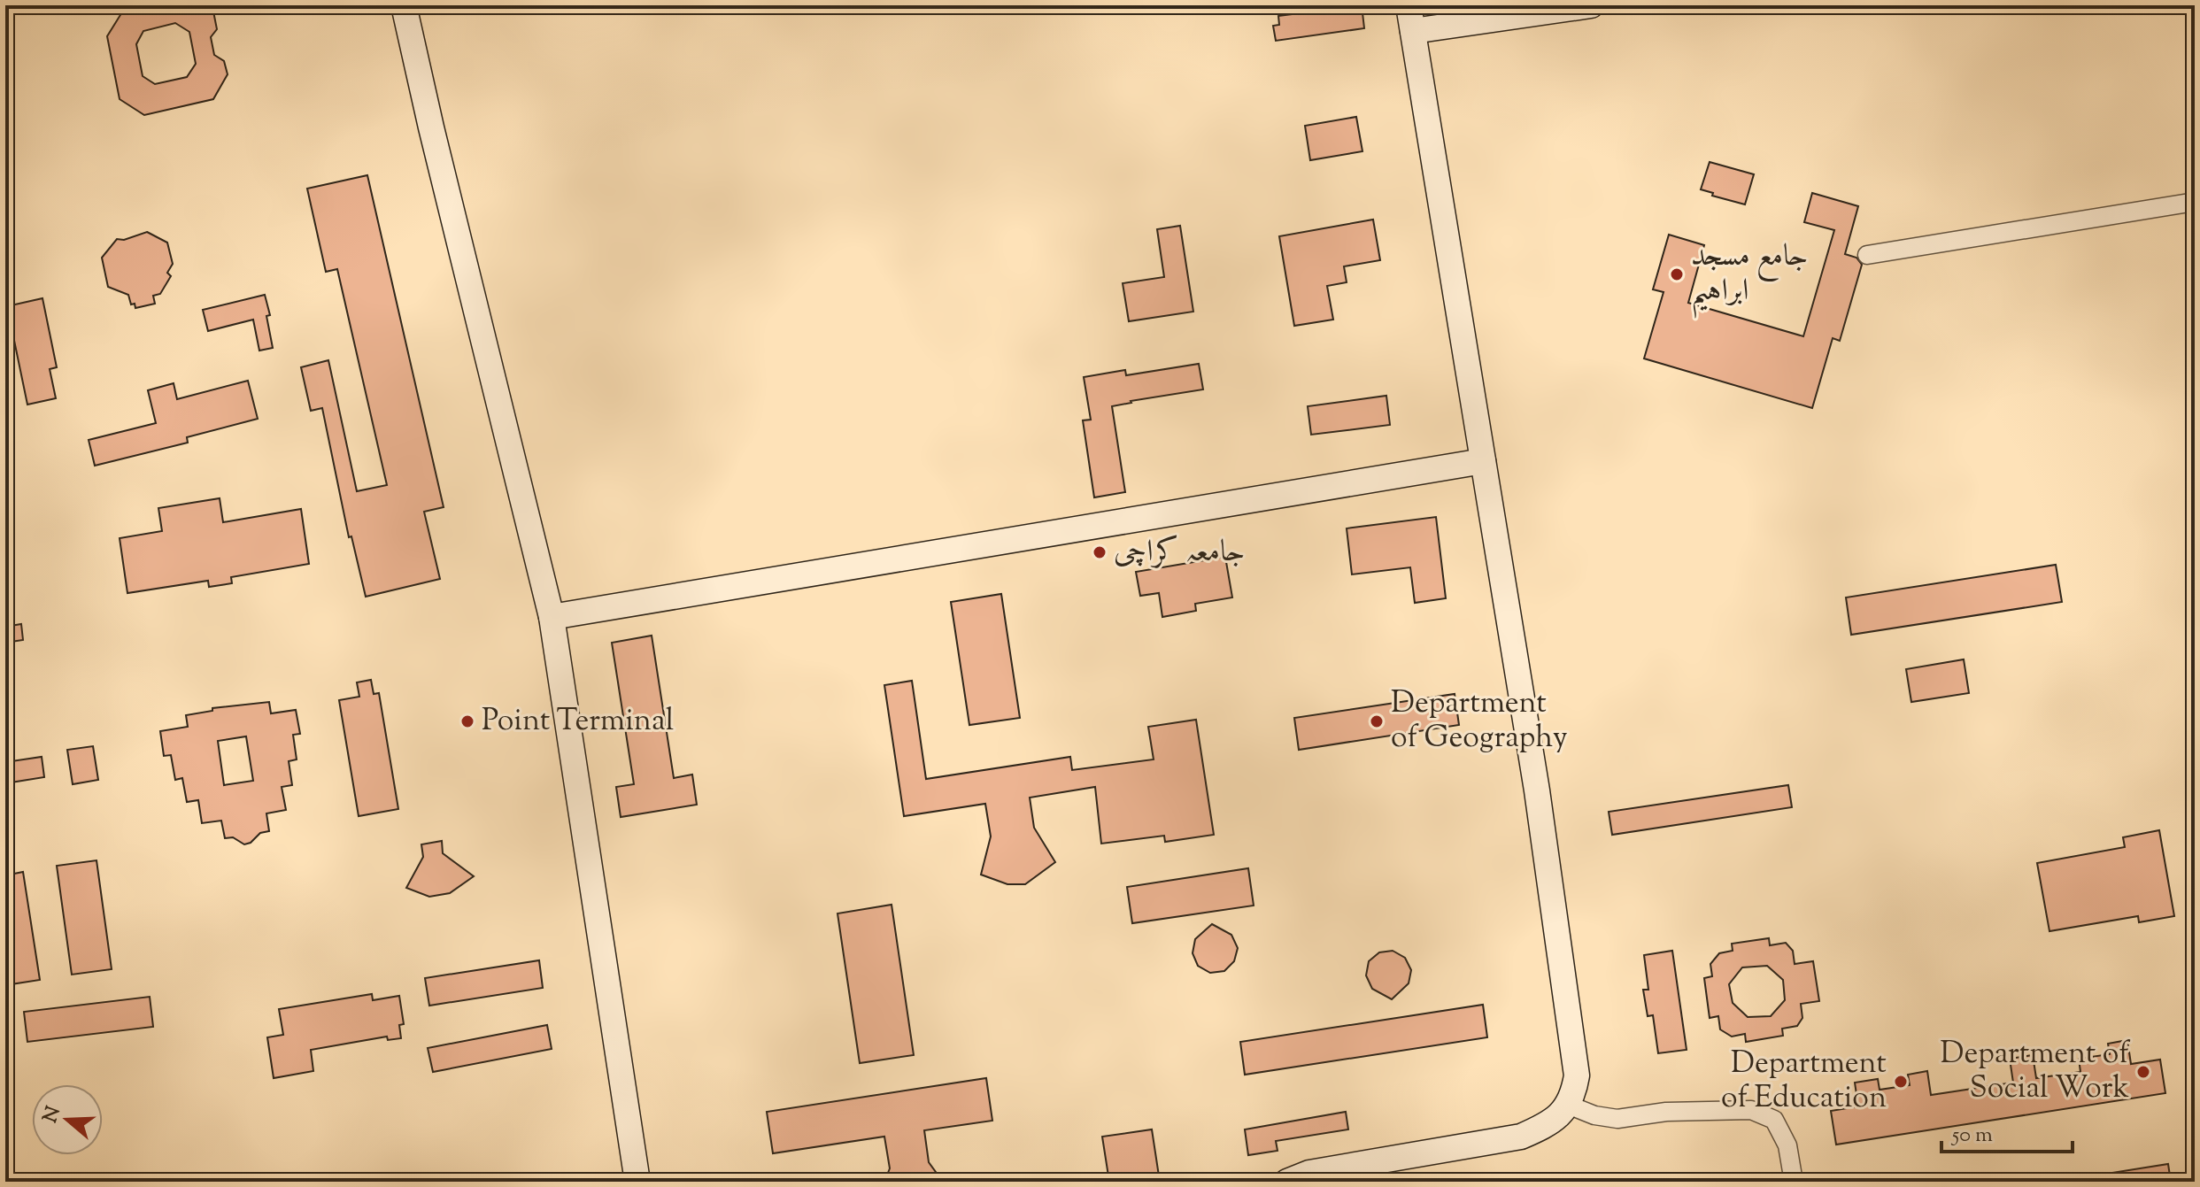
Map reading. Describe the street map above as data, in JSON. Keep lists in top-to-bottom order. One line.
{"places":["جامع مسجد ابراہیم","جامعہ کراچی","Point Terminal","Department of Geography","Department of Social Work","Department of Education"],"scale_bar":"50 m","north":"left"}
